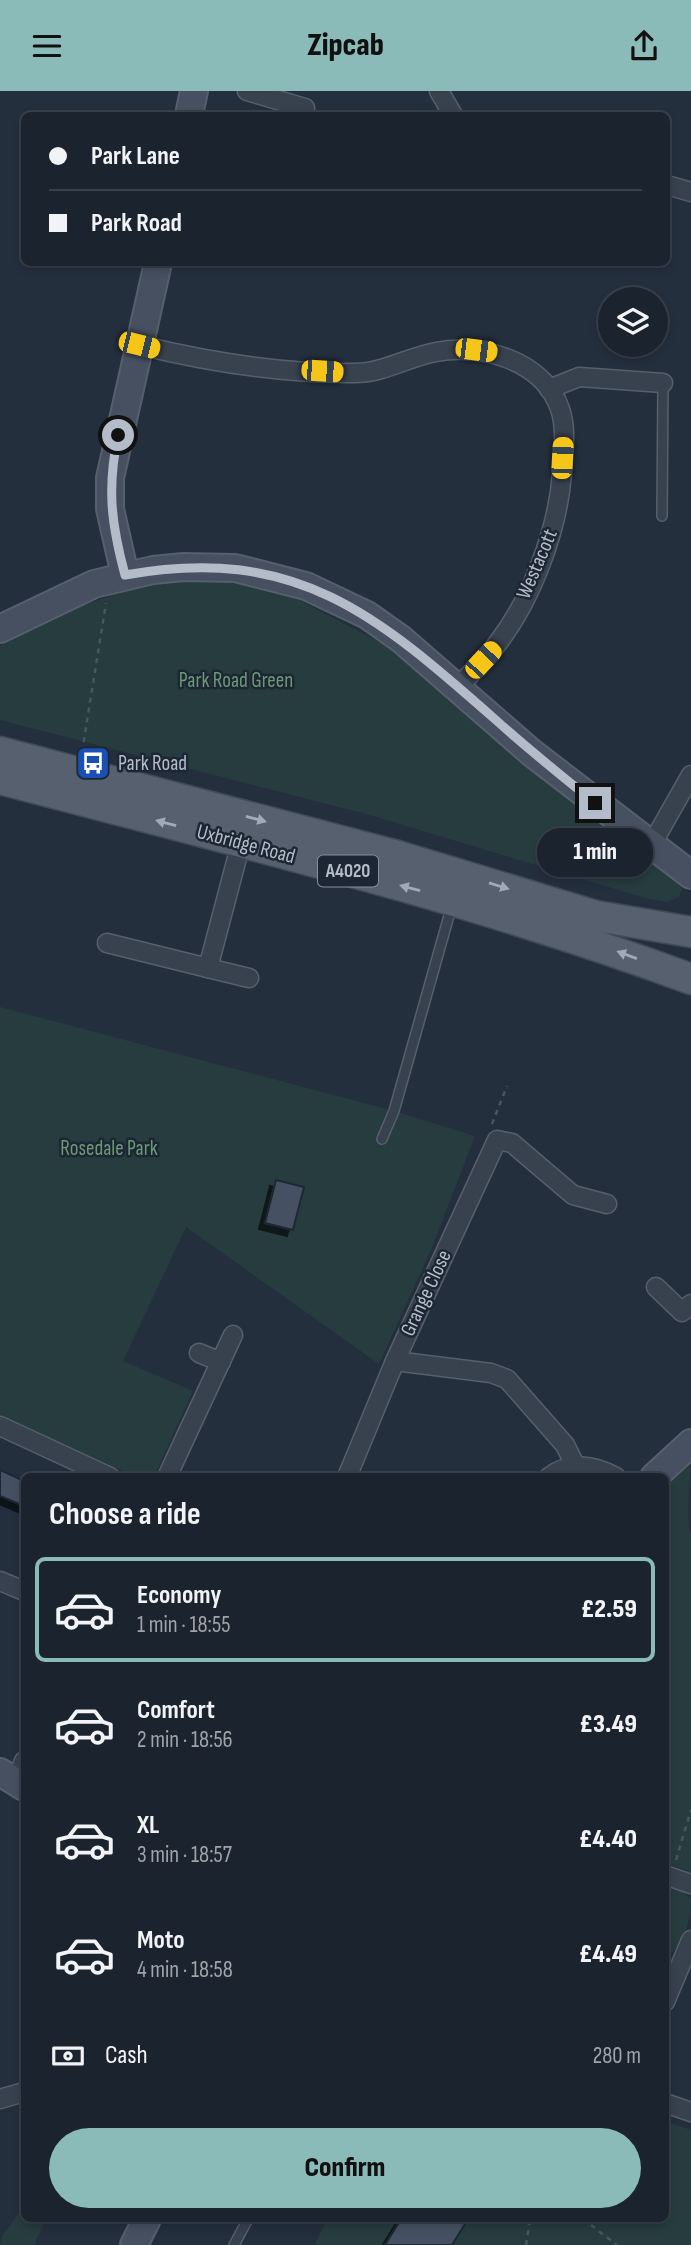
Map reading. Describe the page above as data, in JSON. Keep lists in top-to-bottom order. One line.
{"streets":{"main road":["Uxbridge Road","A4020"],"street":["Westacott","Grange Close"]},"parks":["Park Road Green","Rosedale Park"],"places":{"bus stop":["Park Road"]},"page":{"header":"Zipcab","banner":["Park Lane","Park Road"],"bubble":"1 min","heading":"Choose a ride","list":[{"name":"Economy","note":"1 min · 18:55","value":"£2.59"},{"name":"Comfort","note":"2 min · 18:56","value":"£3.49"},{"name":"XL","note":"3 min · 18:57","value":"£4.40"},{"name":"Moto","note":"4 min · 18:58","value":"£4.49"}],"pay":["Cash","280 m"],"buttons":"Confirm"}}
